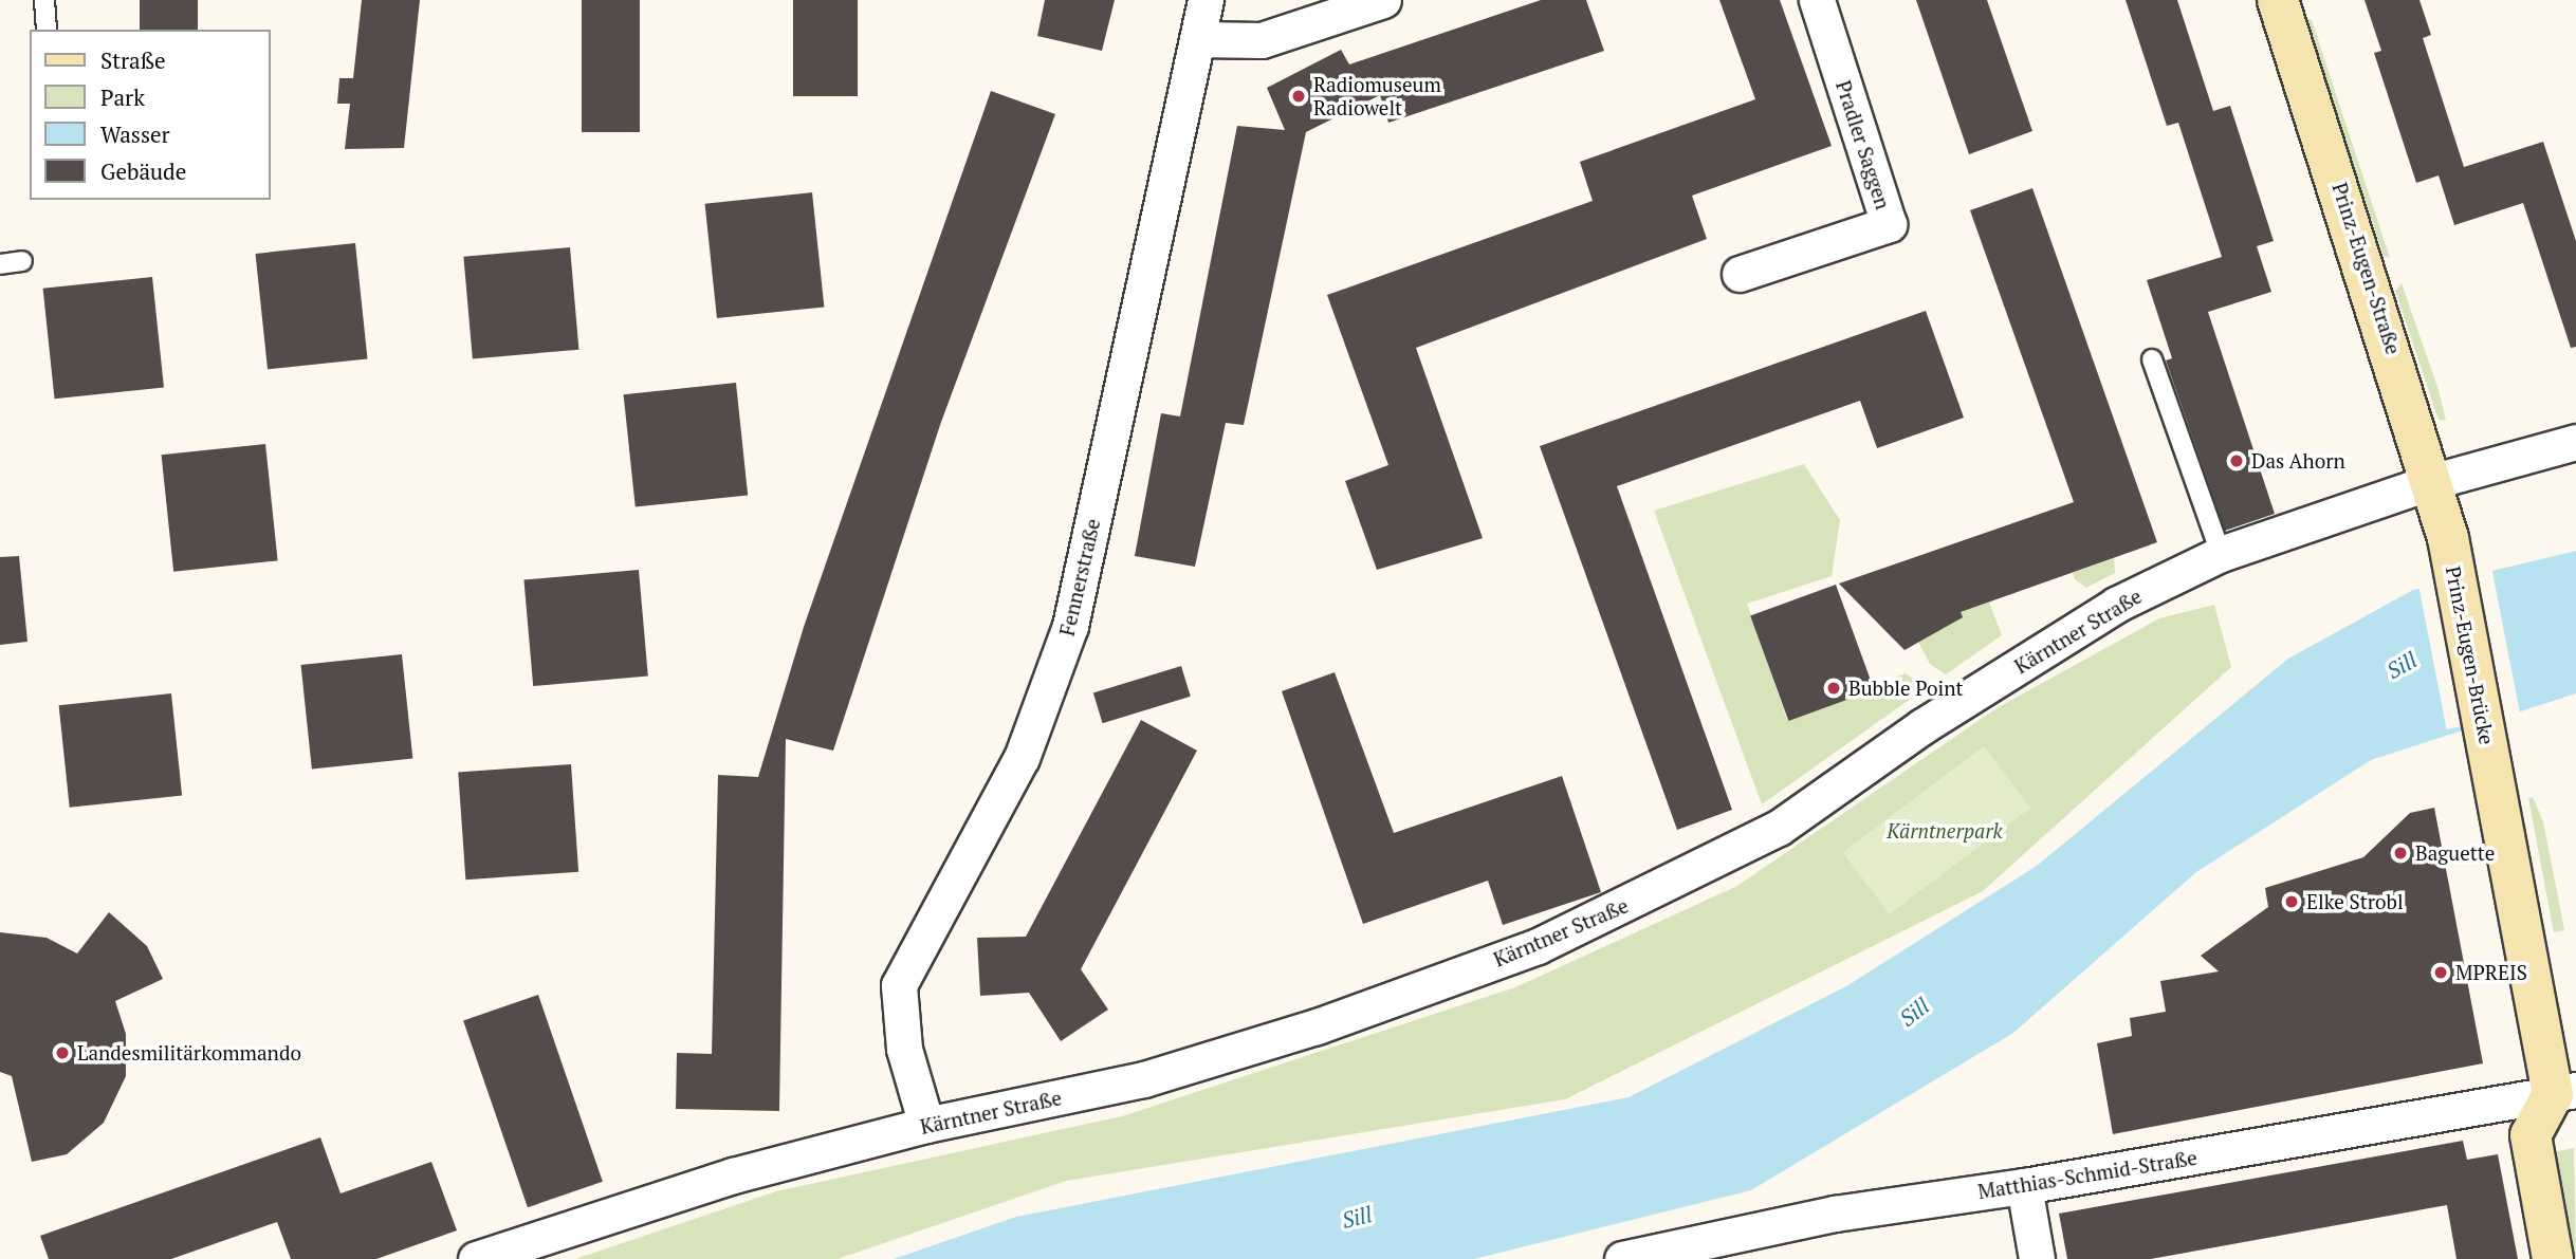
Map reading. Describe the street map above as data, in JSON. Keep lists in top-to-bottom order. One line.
{"streets":{"street":["Pradler Saggen","Prinz-Eugen-Straße","Fennerstraße","Kärntner Straße","Prinz-Eugen-Brücke","Matthias-Schmid-Straße"]},"crossings":[["Prinz-Eugen-Straße","Kärntner Straße"],["Prinz-Eugen-Straße","Prinz-Eugen-Brücke"],["Fennerstraße","Kärntner Straße"],["Prinz-Eugen-Brücke","Matthias-Schmid-Straße"]],"water":["Sill"],"parks":["Kärntnerpark"],"places":["Radiomuseum Radiowelt","Das Ahorn","Bubble Point","Baguette","Elke Strobl","MPREIS","Landesmilitärkommando"],"legend":["Straße","Park","Wasser","Gebäude"]}
